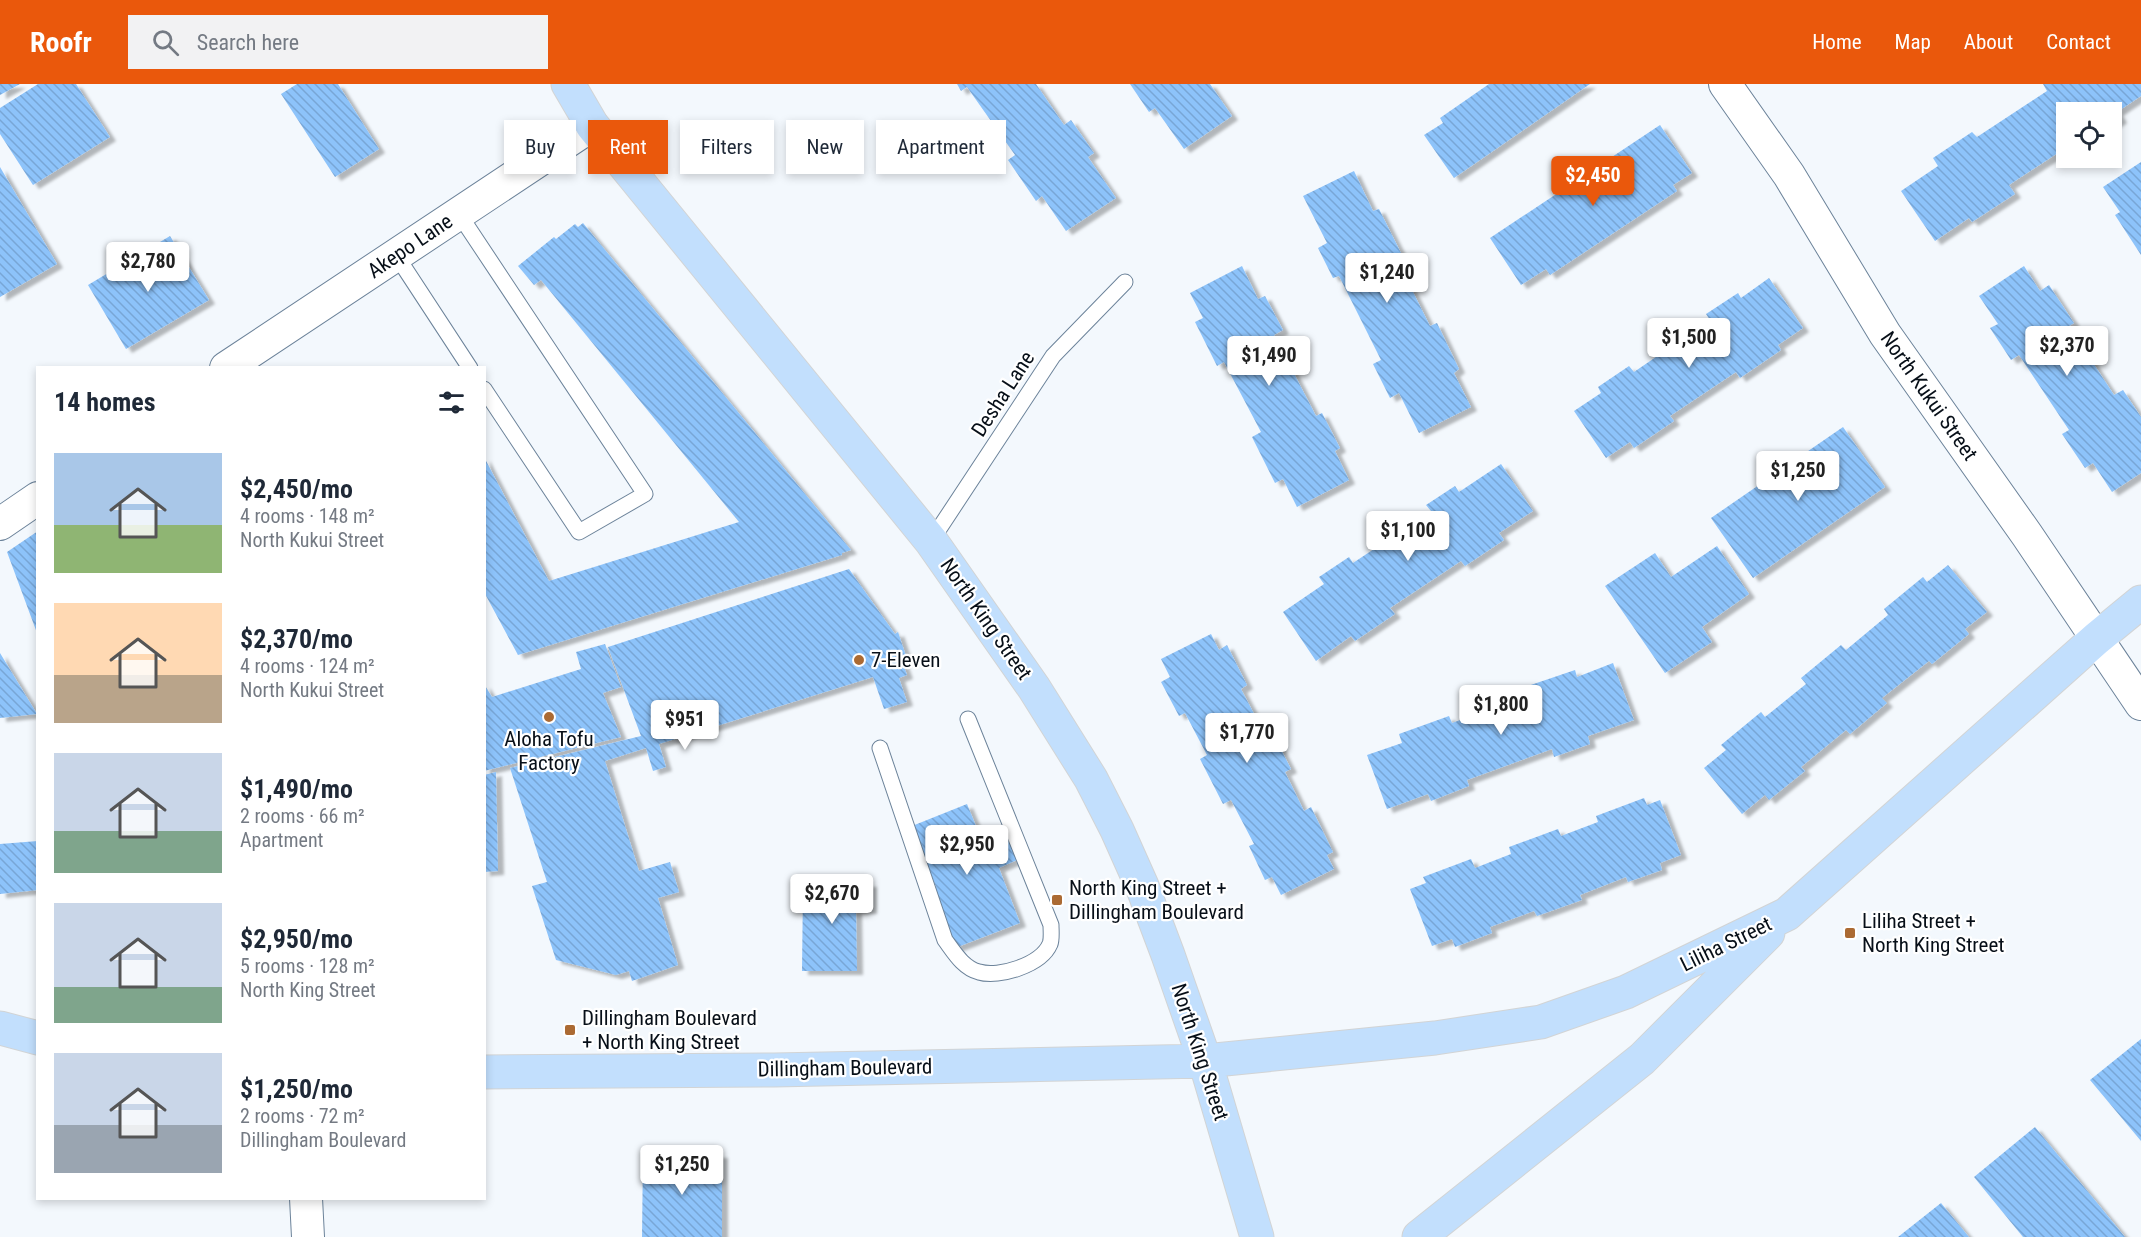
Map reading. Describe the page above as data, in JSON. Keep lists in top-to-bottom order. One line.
{"streets":{"main road":["North King Street","Liliha Street","Dillingham Boulevard"],"street":["Akepo Lane","North Kukui Street"],"lane":["Desha Lane"]},"crossings":[["Desha Lane","North King Street"],["North Kukui Street","Liliha Street"],["North King Street","Liliha Street"],["North King Street","Dillingham Boulevard"],["Liliha Street","Dillingham Boulevard"]],"places":{"other":["7-Eleven","Aloha Tofu Factory"],"transit":["North King Street + Dillingham Boulevard","Liliha Street + North King Street","Dillingham Boulevard + North King Street"]},"page":{"header":"Roofr","search":"Search here","nav":["Home","Map","About","Contact"],"chip":["Buy","Rent","Filters","New","Apartment"],"price":["$2,450","$2,780","$1,240","$1,500","$2,370","$1,490","$1,250","$1,100","$1,800","$951","$1,770","$2,950","$2,670","$1,250"],"heading":"14 homes","list":[{"name":"$2,450/mo","note":"4 rooms · 148 m² · North Kukui Street"},{"name":"$2,370/mo","note":"4 rooms · 124 m² · North Kukui Street"},{"name":"$1,490/mo","note":"2 rooms · 66 m² · Apartment"},{"name":"$2,950/mo","note":"5 rooms · 128 m² · North King Street"},{"name":"$1,250/mo","note":"2 rooms · 72 m² · Dillingham Boulevard"}]}}
